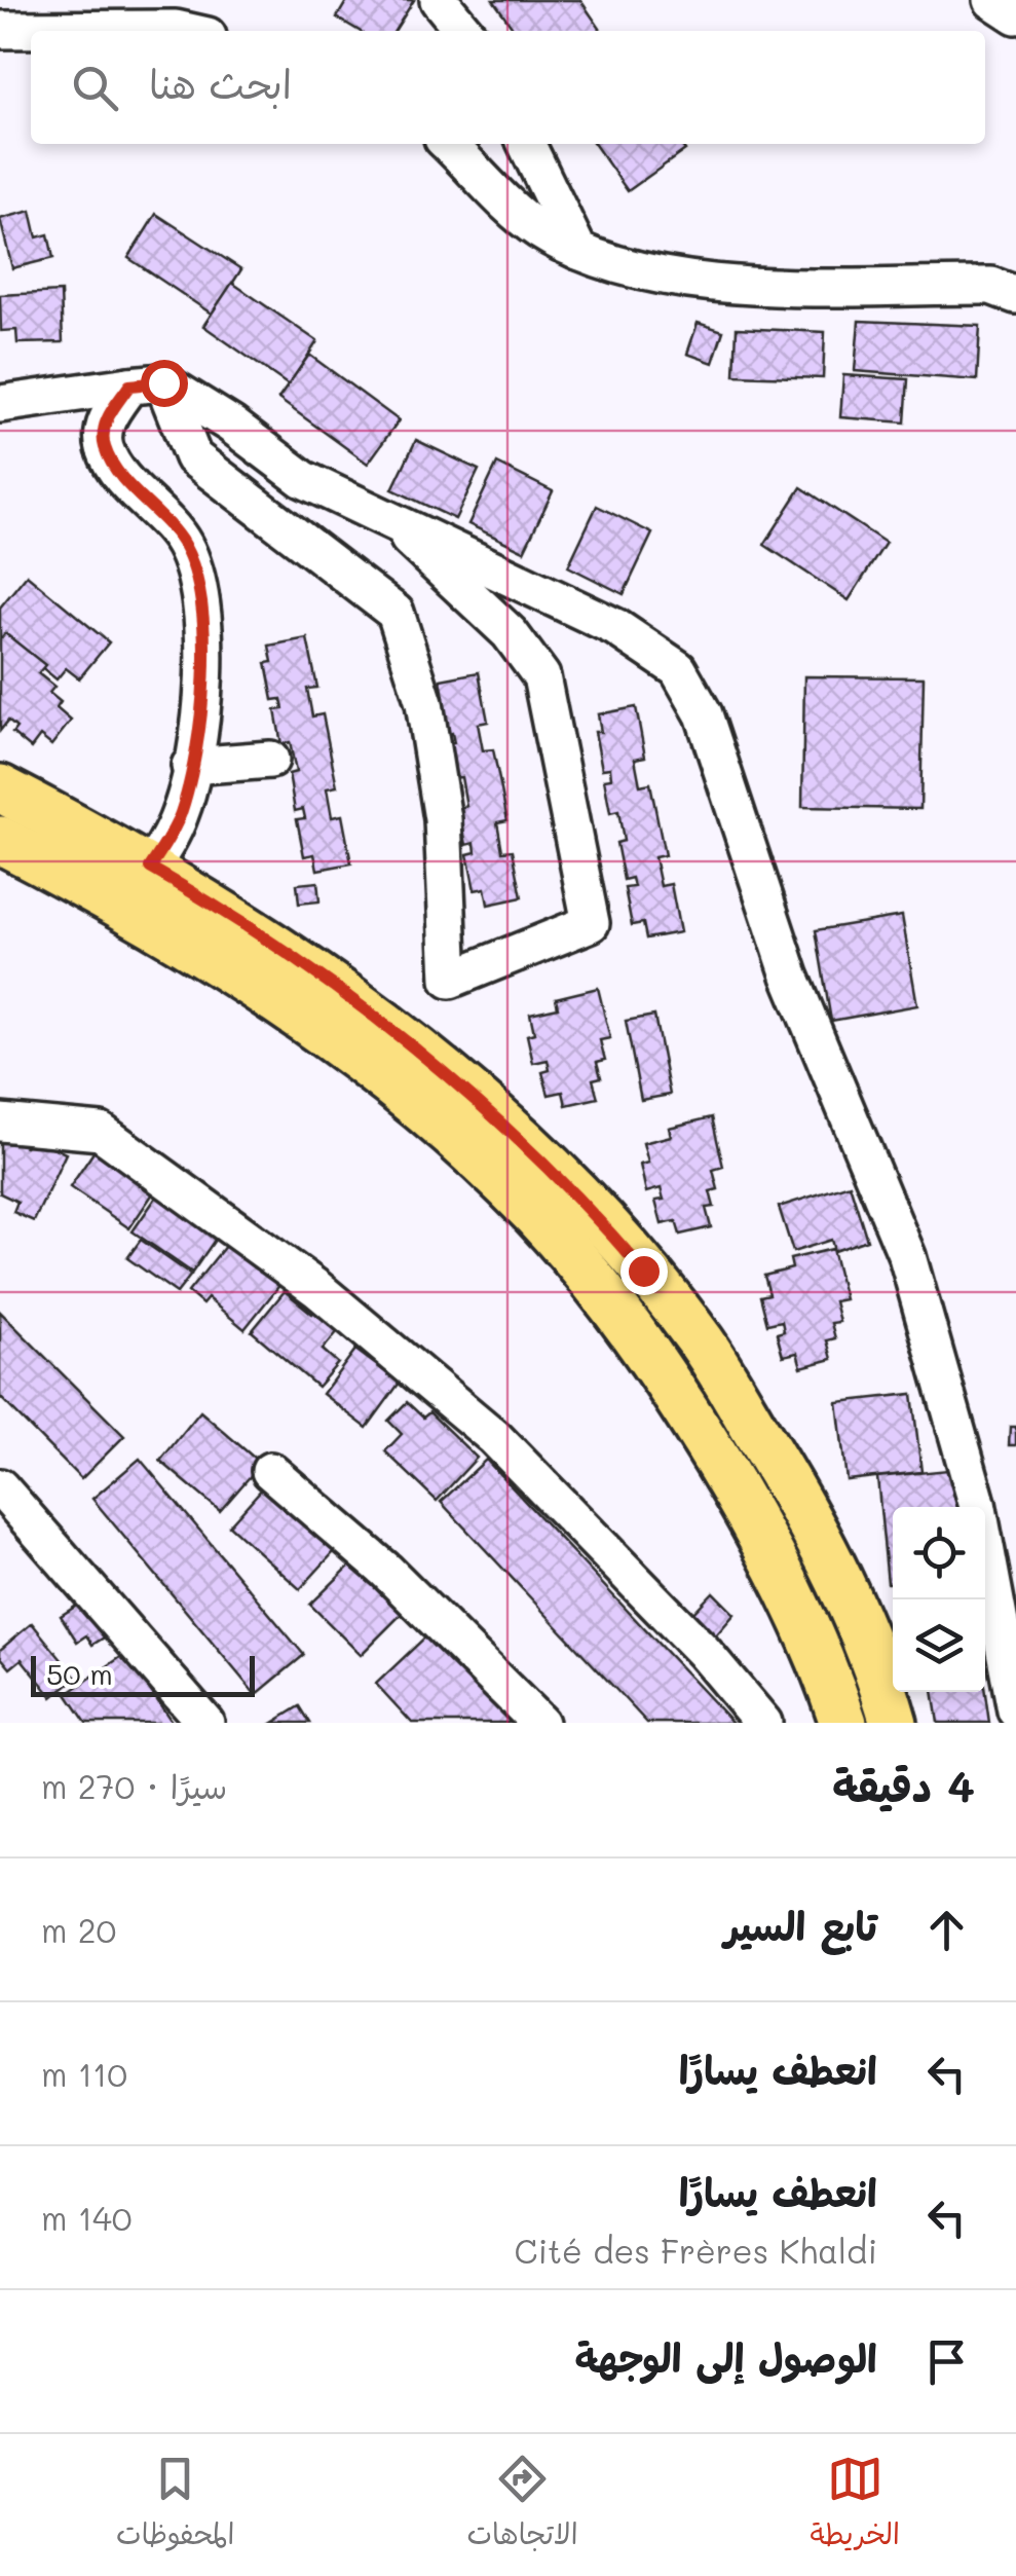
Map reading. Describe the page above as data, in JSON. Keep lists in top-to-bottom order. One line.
{"scale_bar":"50 m","page":{"search":"ابحث هنا","scale":"50 m","heading":["4 دقيقة","سيرًا · 270 m"],"list":[["تابع السير","20 m"],["انعطف يسارًا","110 m"],["انعطف يسارًا","Cité des Frères Khaldi","140 m"],"الوصول إلى الوجهة"],"nav":["الخريطة","الاتجاهات","المحفوظات"]}}
